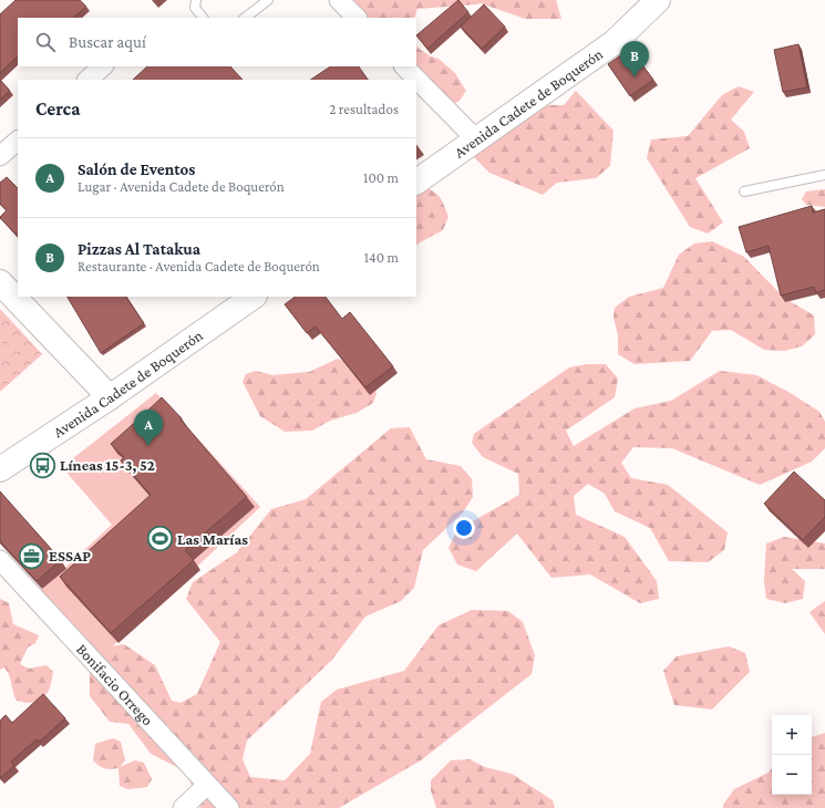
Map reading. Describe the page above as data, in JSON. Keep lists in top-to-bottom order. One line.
{"streets":{"main road":["Avenida Cadete de Boquerón"],"street":["Bonifacio Orrego"]},"places":{"bus stop":["Líneas 15-3, 52"],"sports":["Las Marías"],"office":["ESSAP"]},"page":{"search":"Buscar aquí","pins":["B","A"],"heading":["Cerca","2 resultados"],"list":[{"mark":"A","name":"Salón de Eventos","note":"Lugar · Avenida Cadete de Boquerón","value":"100 m"},{"mark":"B","name":"Pizzas Al Tatakua","note":"Restaurante · Avenida Cadete de Boquerón","value":"140 m"}],"map_buttons":["+","−"]}}
